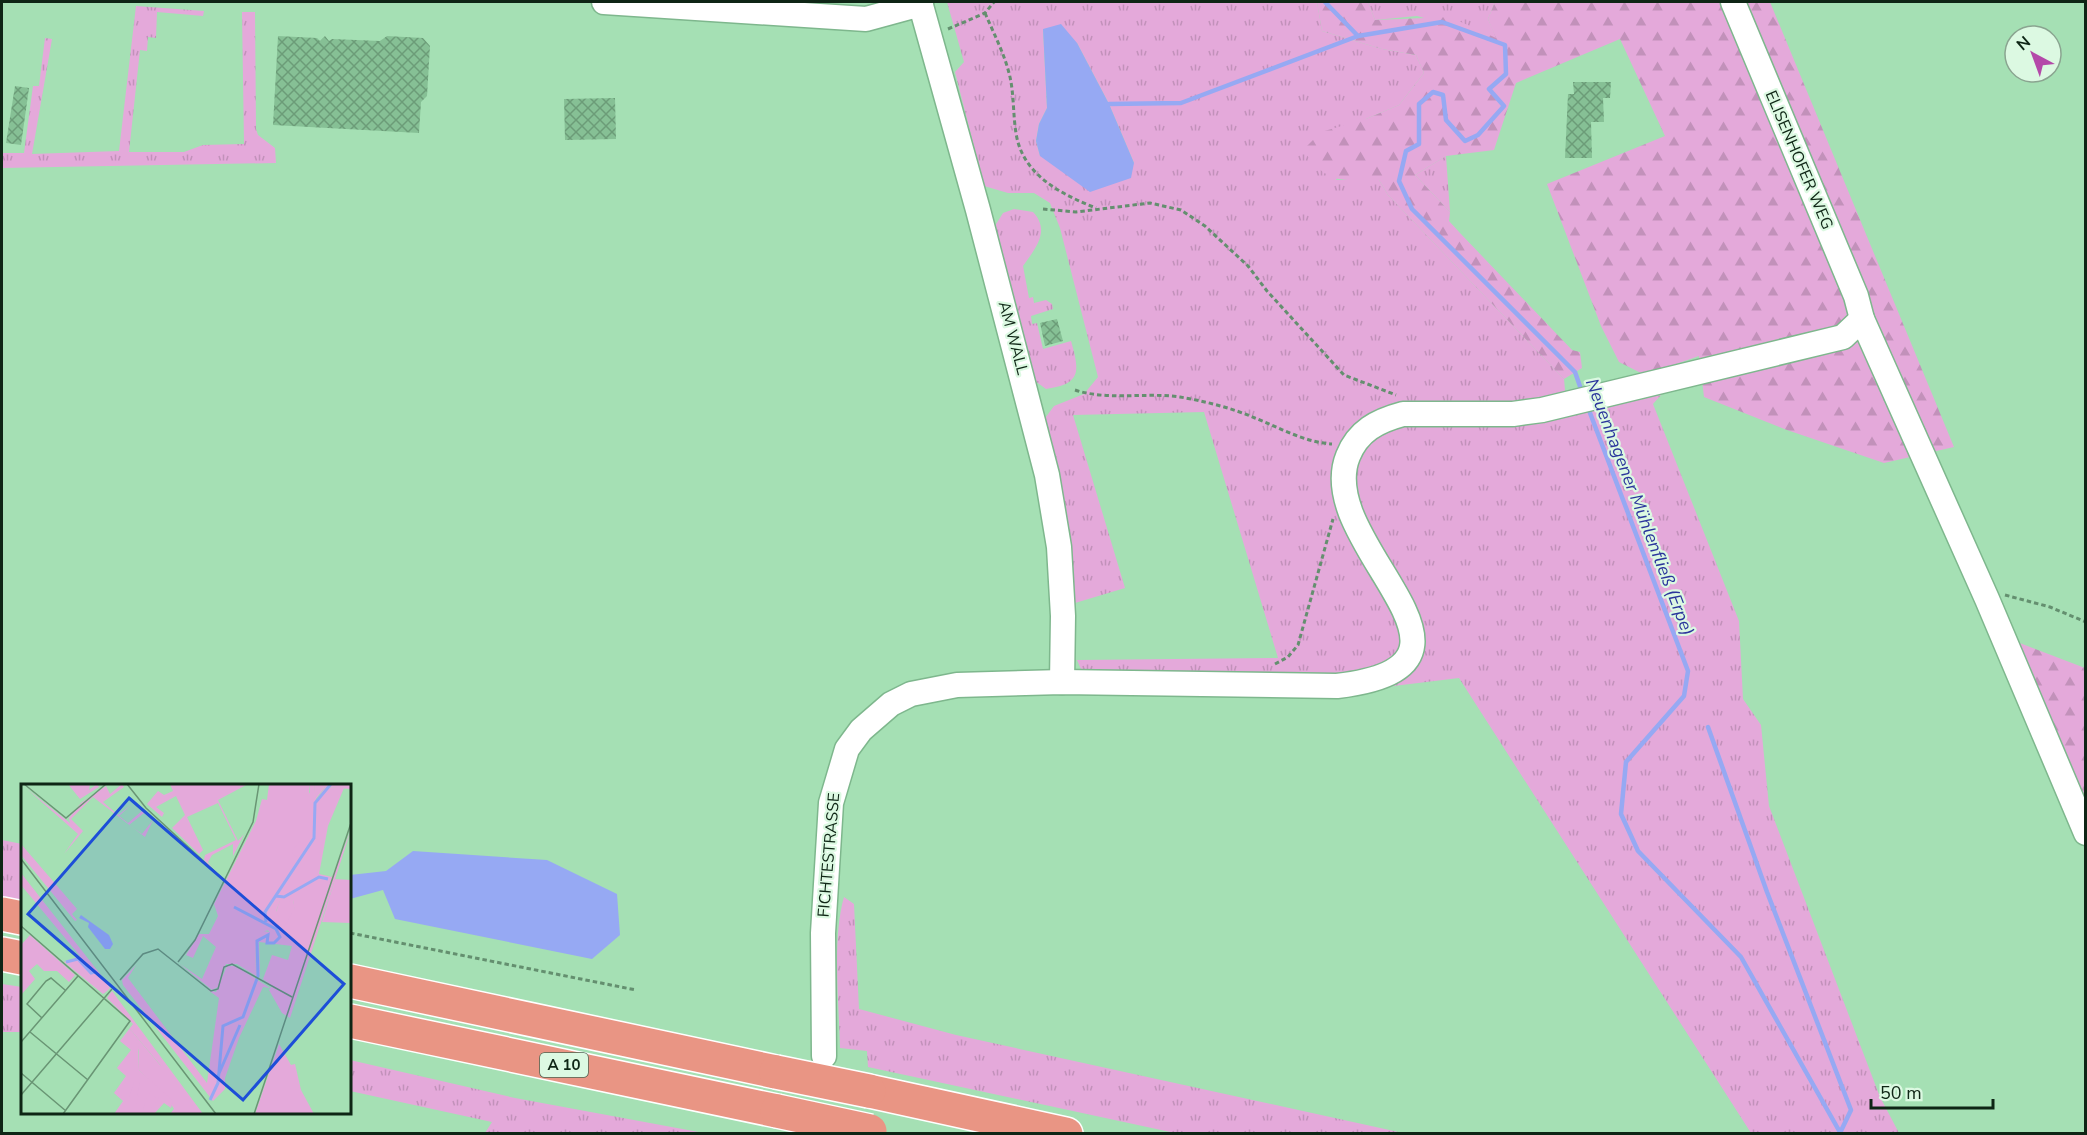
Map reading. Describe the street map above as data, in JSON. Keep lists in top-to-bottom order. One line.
{"streets":{"highway":["A 10"],"street":["ELISENHOFER WEG","AM WALL","FICHTESTRASSE"]},"crossings":[["AM WALL","FICHTESTRASSE"]],"water":["Neuenhagener Mühlenfließ (Erpe)"],"scale_bar":"50 m","north":"top left"}
